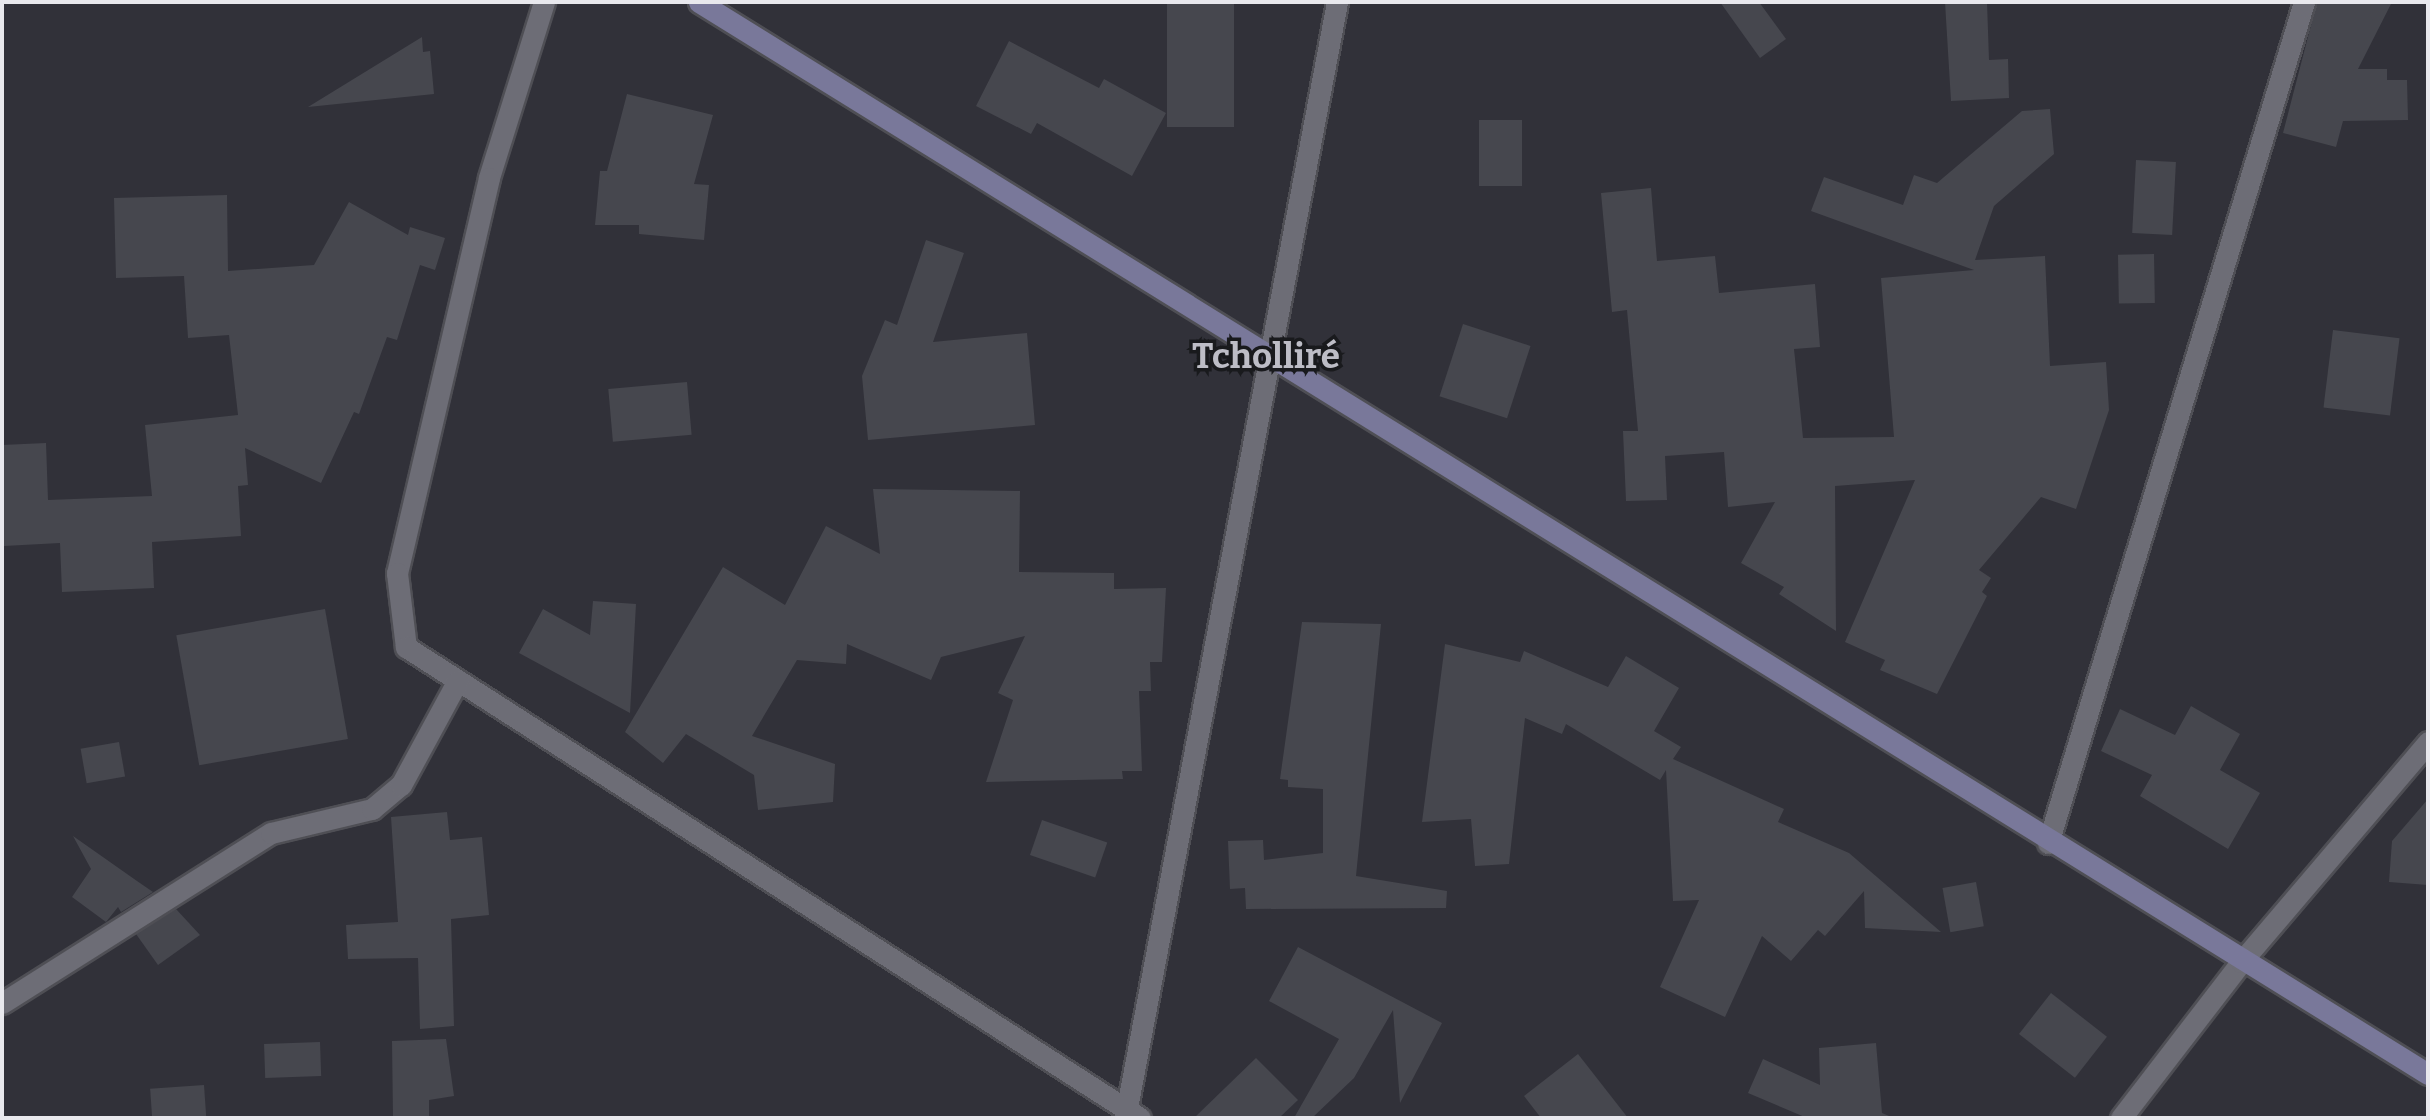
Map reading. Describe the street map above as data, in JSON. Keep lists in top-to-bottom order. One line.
{"districts":["Tcholliré"]}
